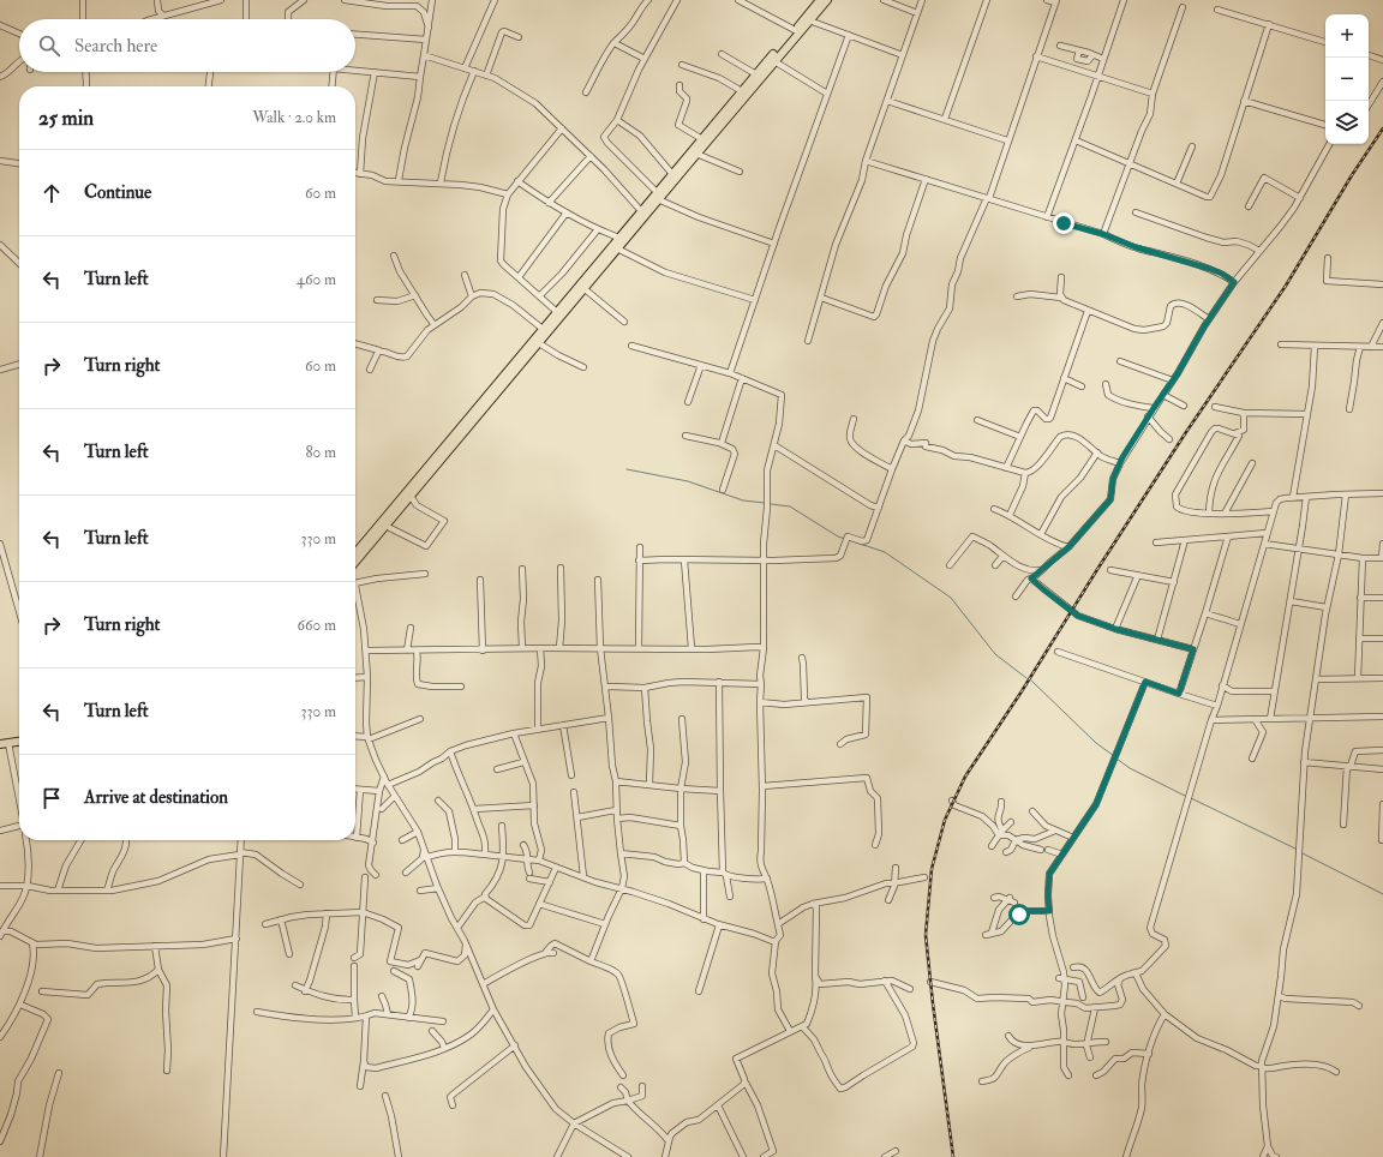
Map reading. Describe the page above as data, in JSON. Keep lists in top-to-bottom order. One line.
{"page":{"map_buttons":["+","−"],"search":"Search here","heading":["25 min","Walk · 2.0 km"],"list":[["Continue","60 m"],["Turn left","460 m"],["Turn right","60 m"],["Turn left","80 m"],["Turn left","330 m"],["Turn right","660 m"],["Turn left","330 m"],"Arrive at destination"]}}
